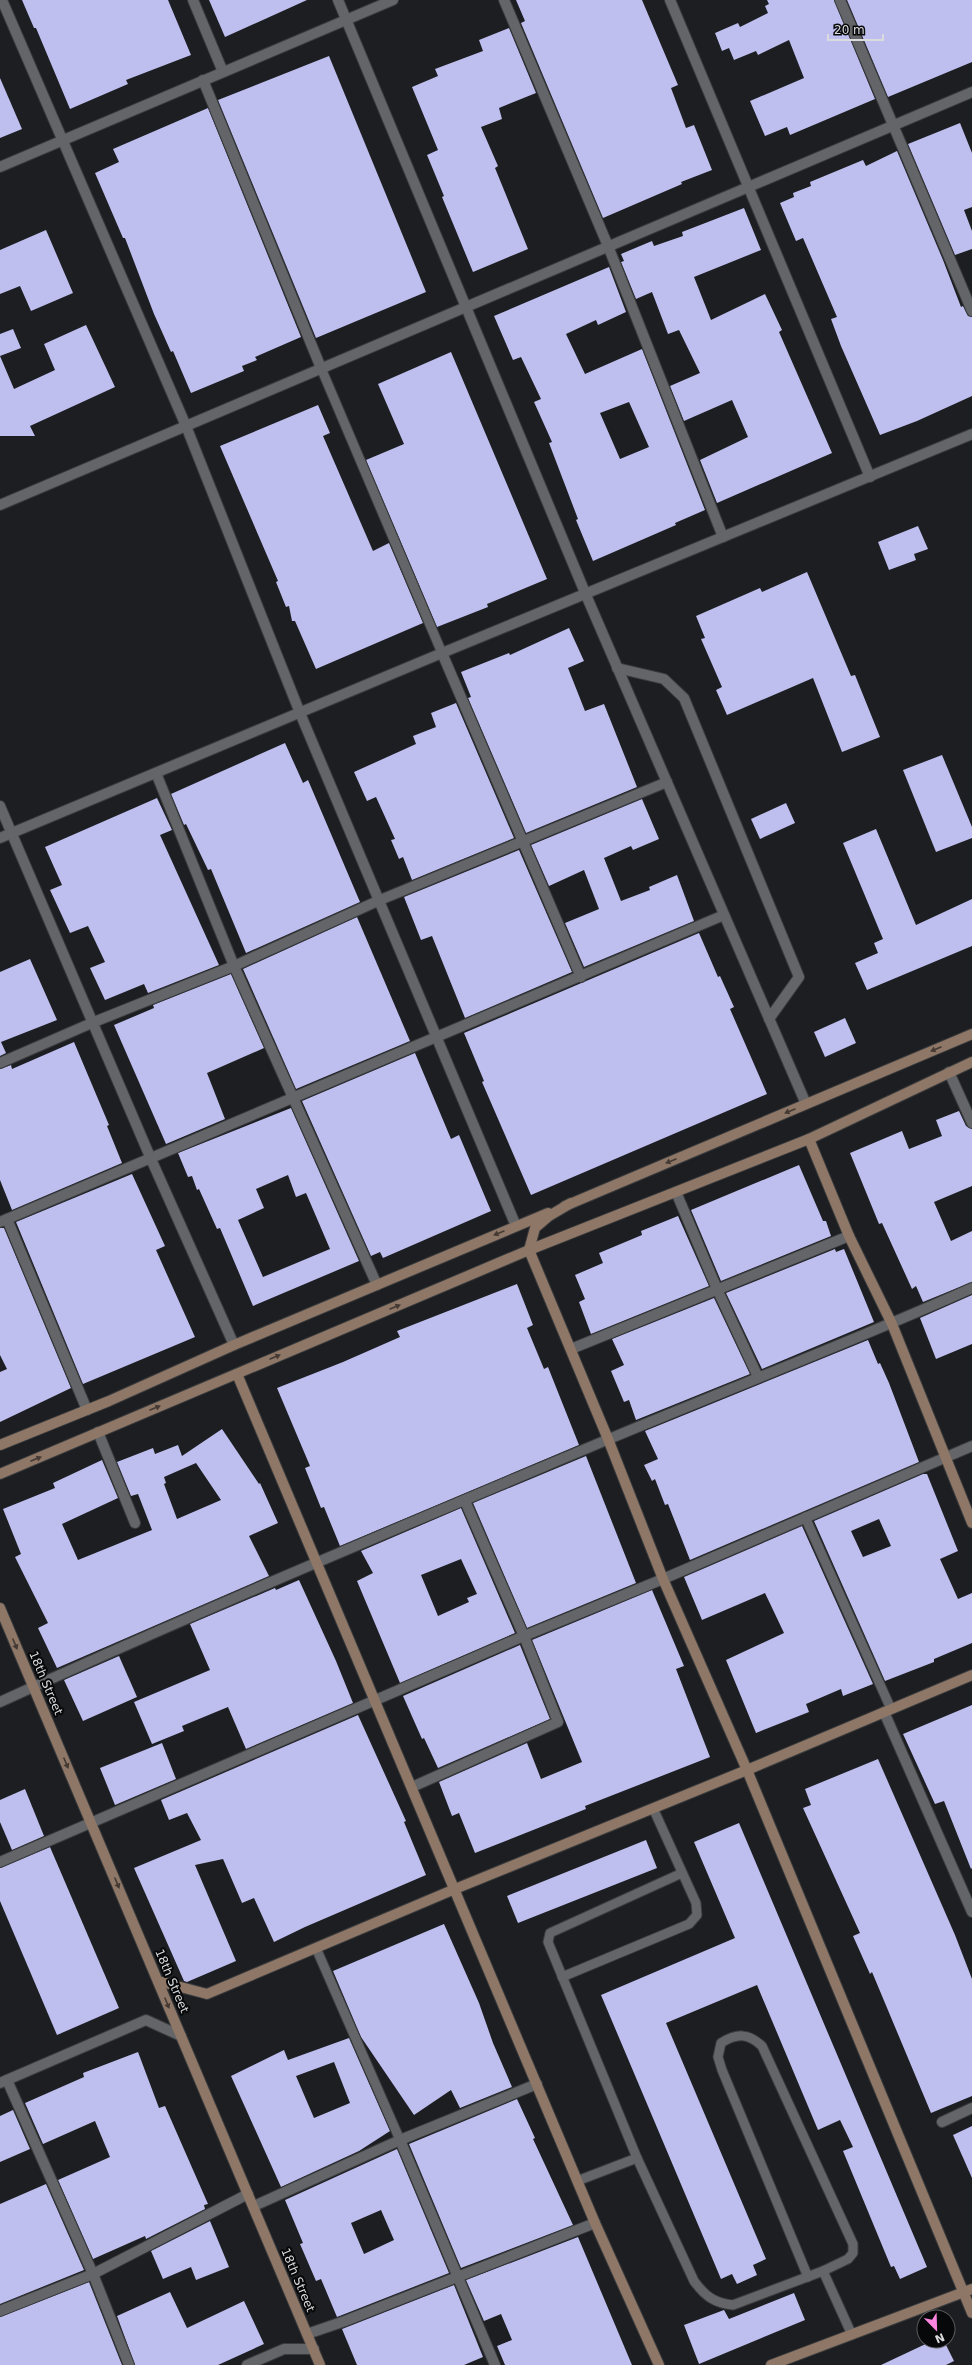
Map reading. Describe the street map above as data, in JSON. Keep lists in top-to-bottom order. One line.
{"streets":{"street":["18th Street"]},"one_way":["18th Street"],"scale_bar":"20 m","north":"bottom right"}
